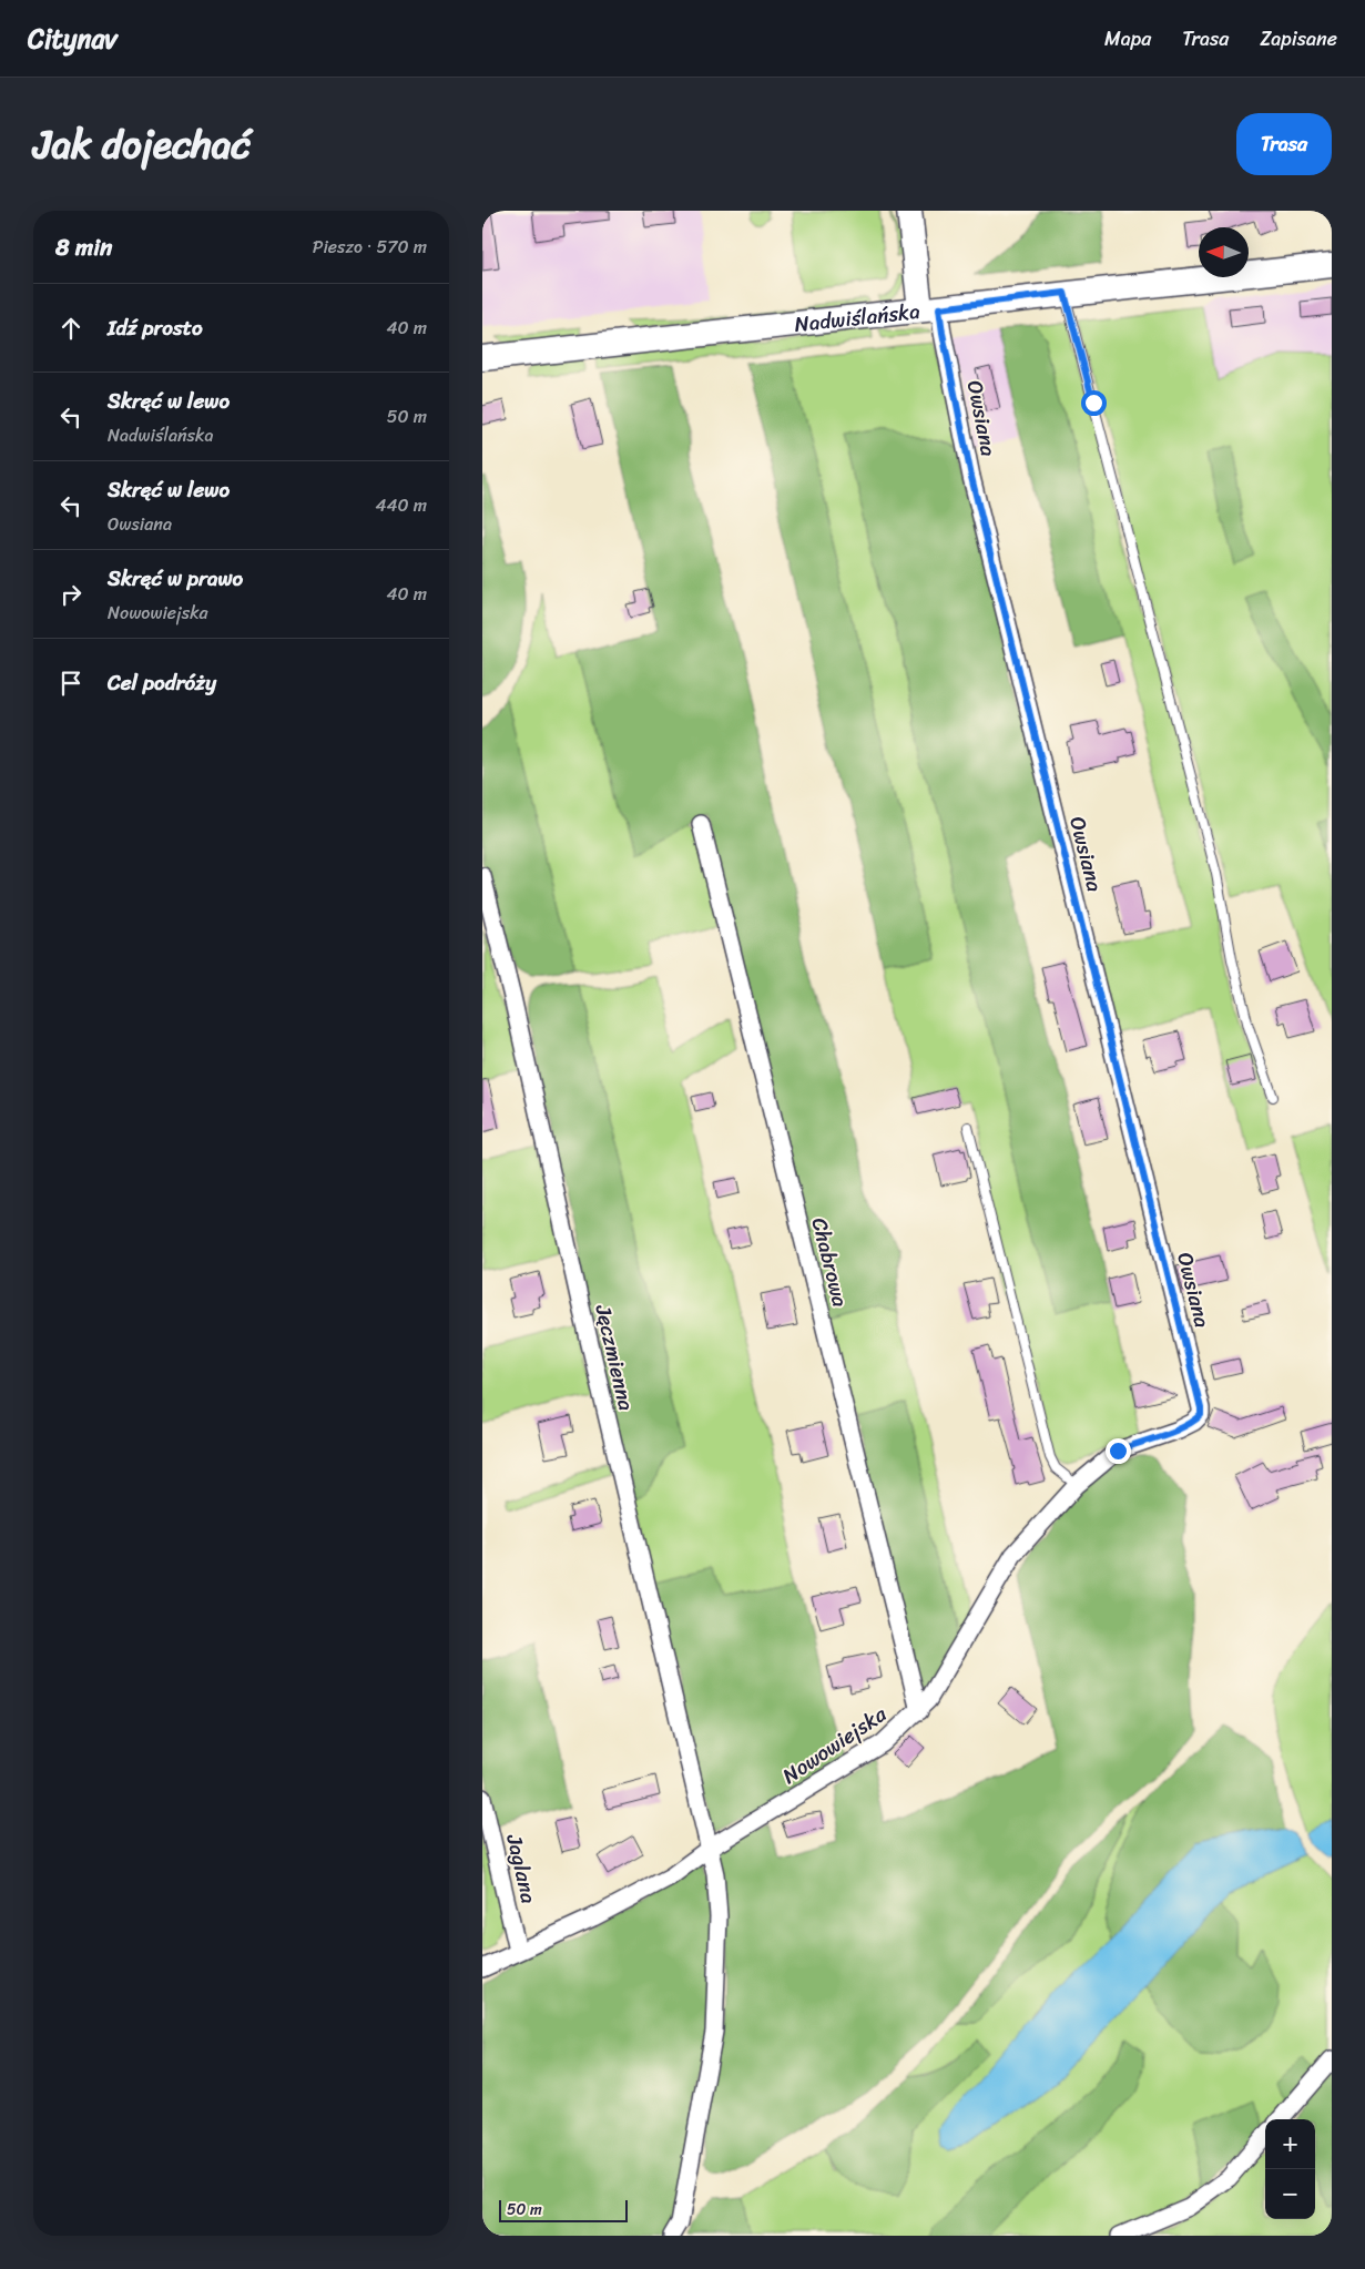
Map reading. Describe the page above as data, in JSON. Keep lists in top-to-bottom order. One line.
{"streets":{"main road":["Nadwiślańska"],"street":["Owsiana","Chabrowa","Jęczmienna","Nowowiejska","Jaglana"]},"crossings":[["Nadwiślańska","Owsiana"],["Owsiana","Nowowiejska"],["Chabrowa","Nowowiejska"],["Jęczmienna","Nowowiejska"],["Nowowiejska","Jaglana"]],"scale_bar":"50 m","north":"left","page":{"header":"Citynav","nav":["Mapa","Trasa","Zapisane"],"title":"Jak dojechać","buttons":"Trasa","heading":["8 min","Pieszo · 570 m"],"list":[["Idź prosto","40 m"],["Skręć w lewo","Nadwiślańska","50 m"],["Skręć w lewo","Owsiana","440 m"],["Skręć w prawo","Nowowiejska","40 m"],"Cel podróży"],"map_buttons":["+","−"],"scale":"50 m"}}
